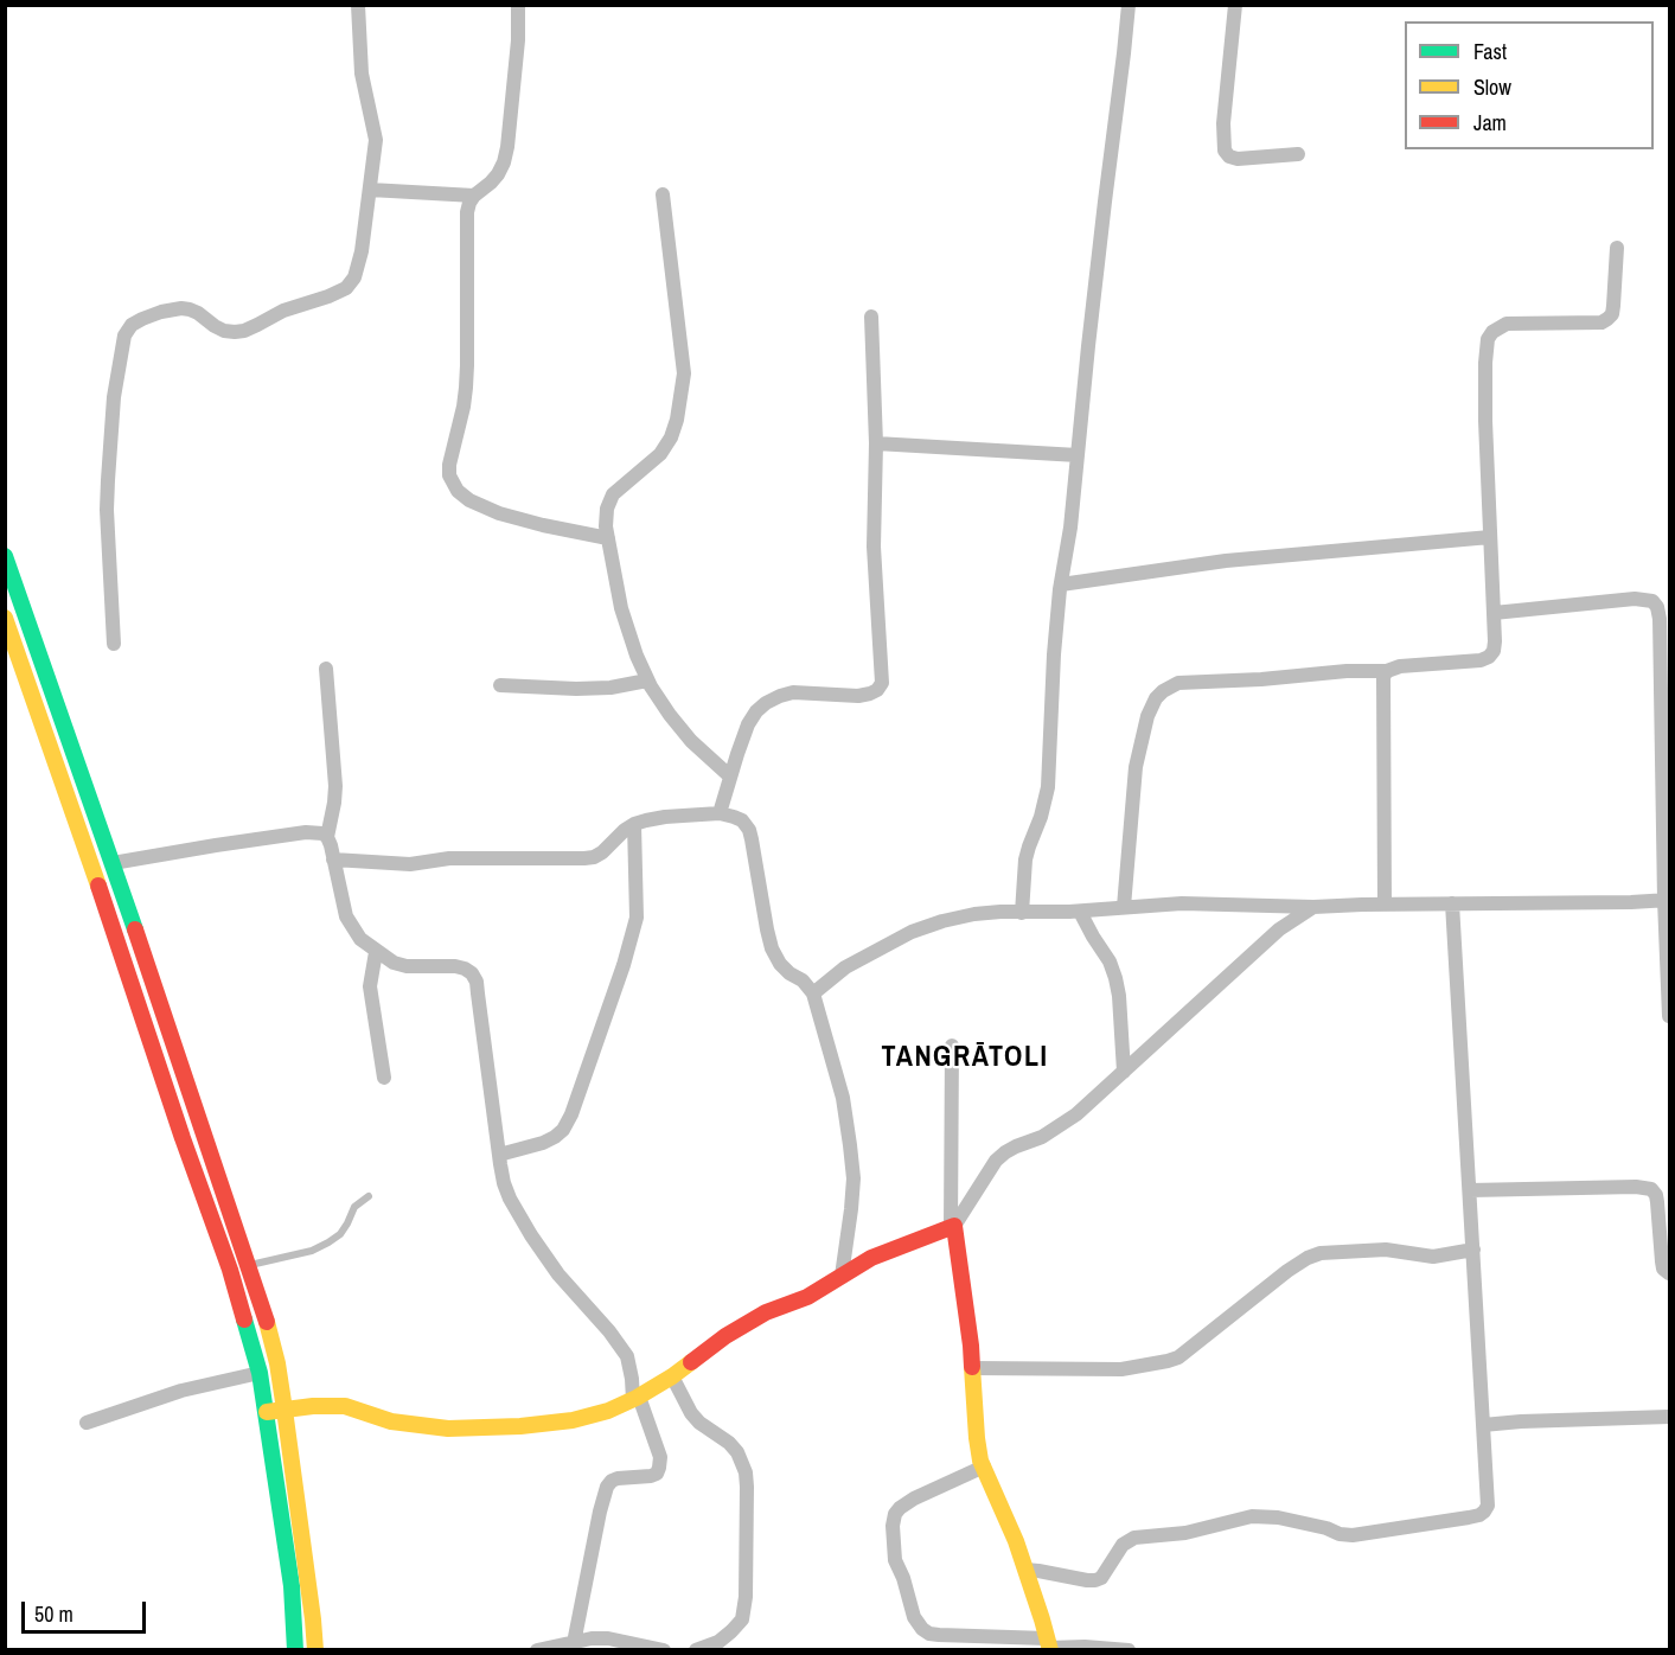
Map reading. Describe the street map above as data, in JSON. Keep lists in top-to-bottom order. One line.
{"districts":["TANGRĀTOLI"],"legend":["Fast","Slow","Jam"],"scale_bar":"50 m"}
